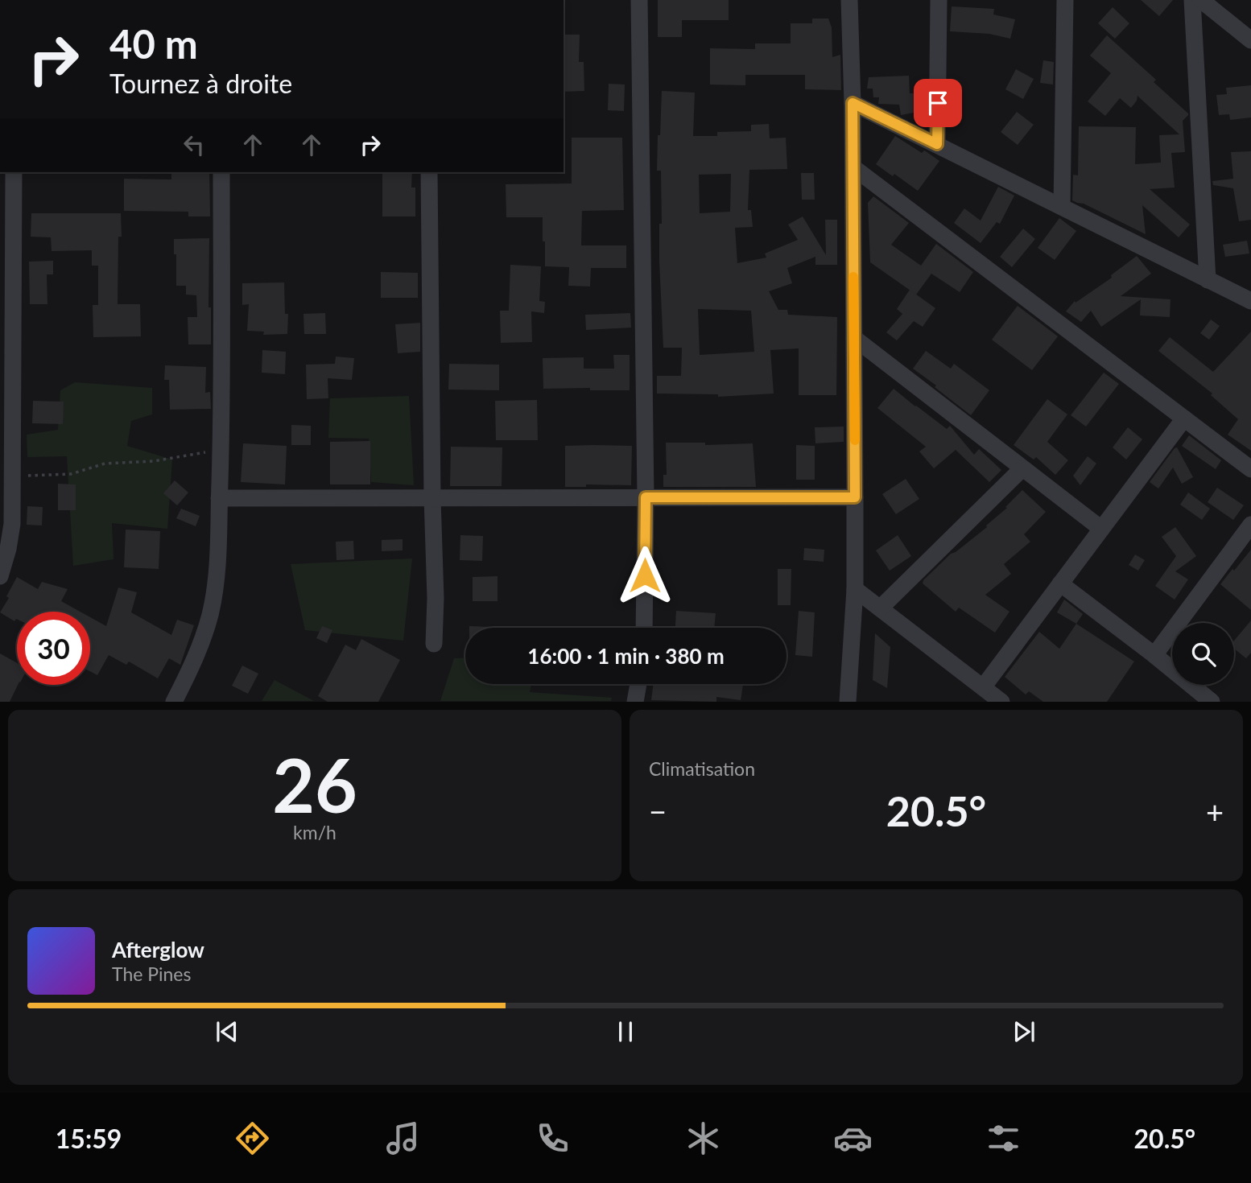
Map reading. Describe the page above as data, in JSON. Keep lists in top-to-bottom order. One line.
{"page":{"turn":["40 m","Tournez à droite"],"limit":"30","trip":"16:00 · 1 min · 380 m","tile":[["26","km/h"],"Climatisation"],"heat":["−","20.5°","+"],"song":["Afterglow","The Pines"],"tabs":["15:59","20.5°"]}}
